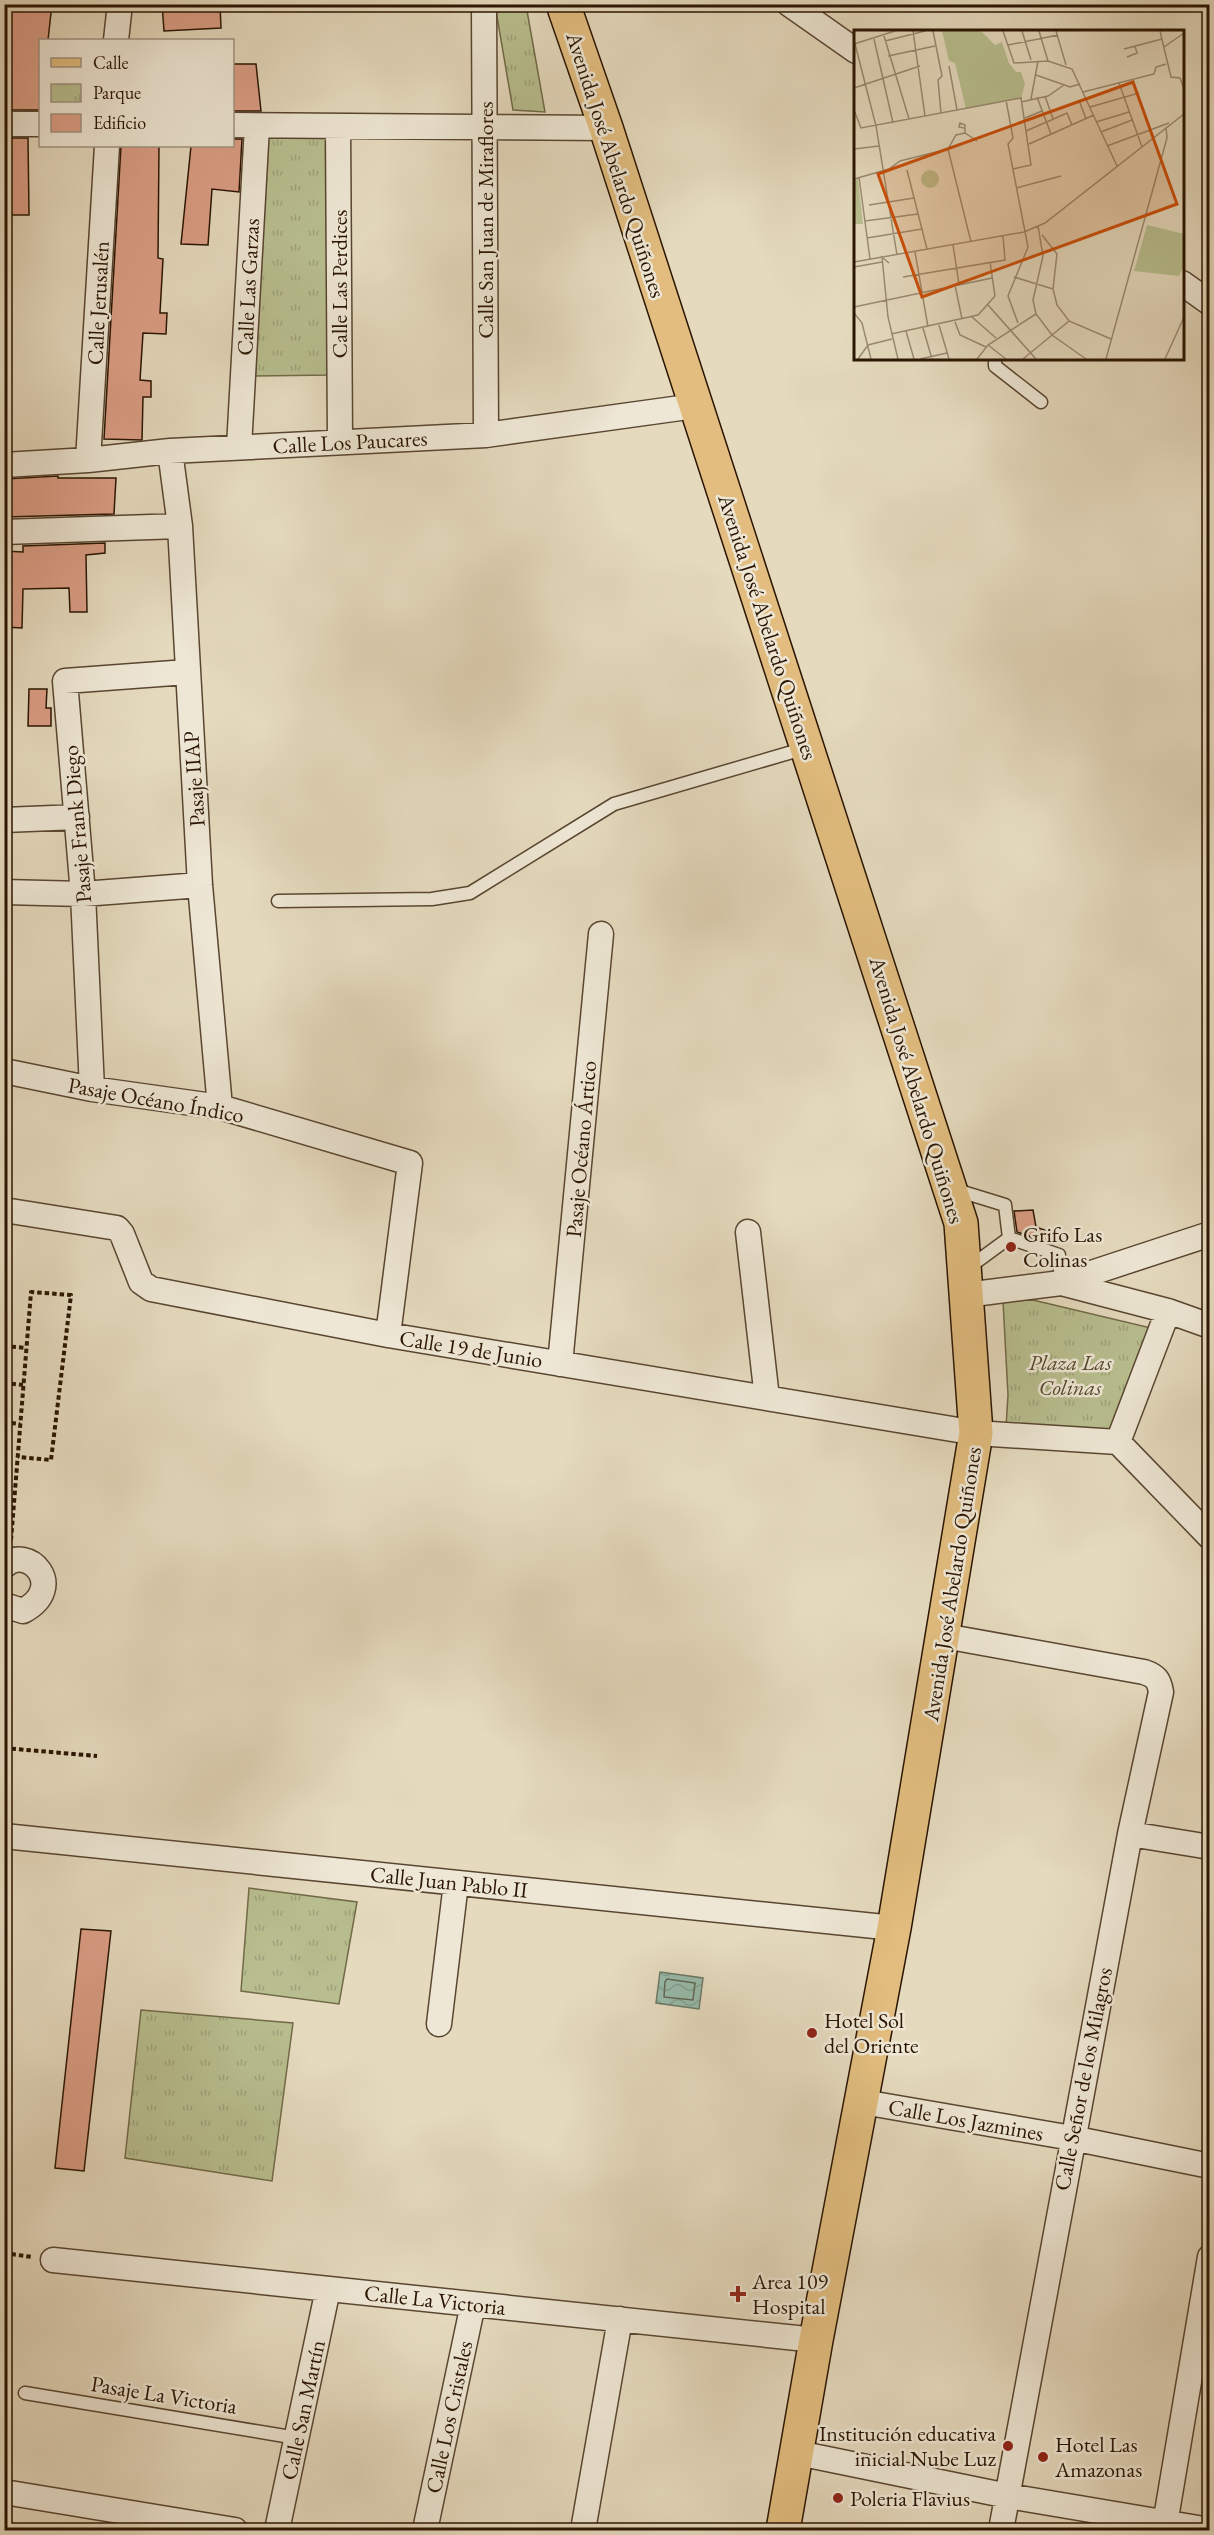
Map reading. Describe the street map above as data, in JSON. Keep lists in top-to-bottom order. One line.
{"streets":{"main road":["Avenida José Abelardo Quiñones"],"street":["Calle San Juan de Miraflores","Calle Las Perdices","Calle Las Garzas","Calle Jerusalén","Calle Los Paucares","Pasaje IIAP","Pasaje Frank Diego","Pasaje Océano Índico","Pasaje Océano Ártico","Calle 19 de Junio","Calle Juan Pablo II","Calle Señor de los Milagros","Calle Los Jazmines","Calle La Victoria","Calle San Martín","Calle Los Cristales"],"lane":["Pasaje La Victoria"]},"crossings":[["Avenida José Abelardo Quiñones","Calle Los Paucares"],["Avenida José Abelardo Quiñones","Calle 19 de Junio"],["Avenida José Abelardo Quiñones","Calle Juan Pablo II"],["Avenida José Abelardo Quiñones","Calle Señor de los Milagros"],["Avenida José Abelardo Quiñones","Calle Los Jazmines"],["Avenida José Abelardo Quiñones","Calle La Victoria"],["Calle San Juan de Miraflores","Calle Los Paucares"],["Calle Las Perdices","Calle Los Paucares"],["Calle Las Garzas","Calle Los Paucares"],["Calle Jerusalén","Calle Los Paucares"],["Calle Los Paucares","Pasaje IIAP"],["Pasaje IIAP","Pasaje Frank Diego"],["Pasaje IIAP","Pasaje Océano Índico"],["Pasaje Frank Diego","Pasaje Océano Índico"],["Pasaje Océano Índico","Calle 19 de Junio"],["Pasaje Océano Ártico","Calle 19 de Junio"],["Calle Señor de los Milagros","Calle Los Jazmines"],["Calle La Victoria","Calle San Martín"],["Calle La Victoria","Calle Los Cristales"],["Pasaje La Victoria","Calle San Martín"]],"parks":["Plaza Las Colinas"],"places":{"other":["Grifo Las Colinas","Hotel Sol del Oriente","Institución educativa inicial Nube Luz","Hotel Las Amazonas","Poleria Flavius"],"health":["Area 109 Hospital"]},"legend":["Calle","Parque","Edificio"]}
